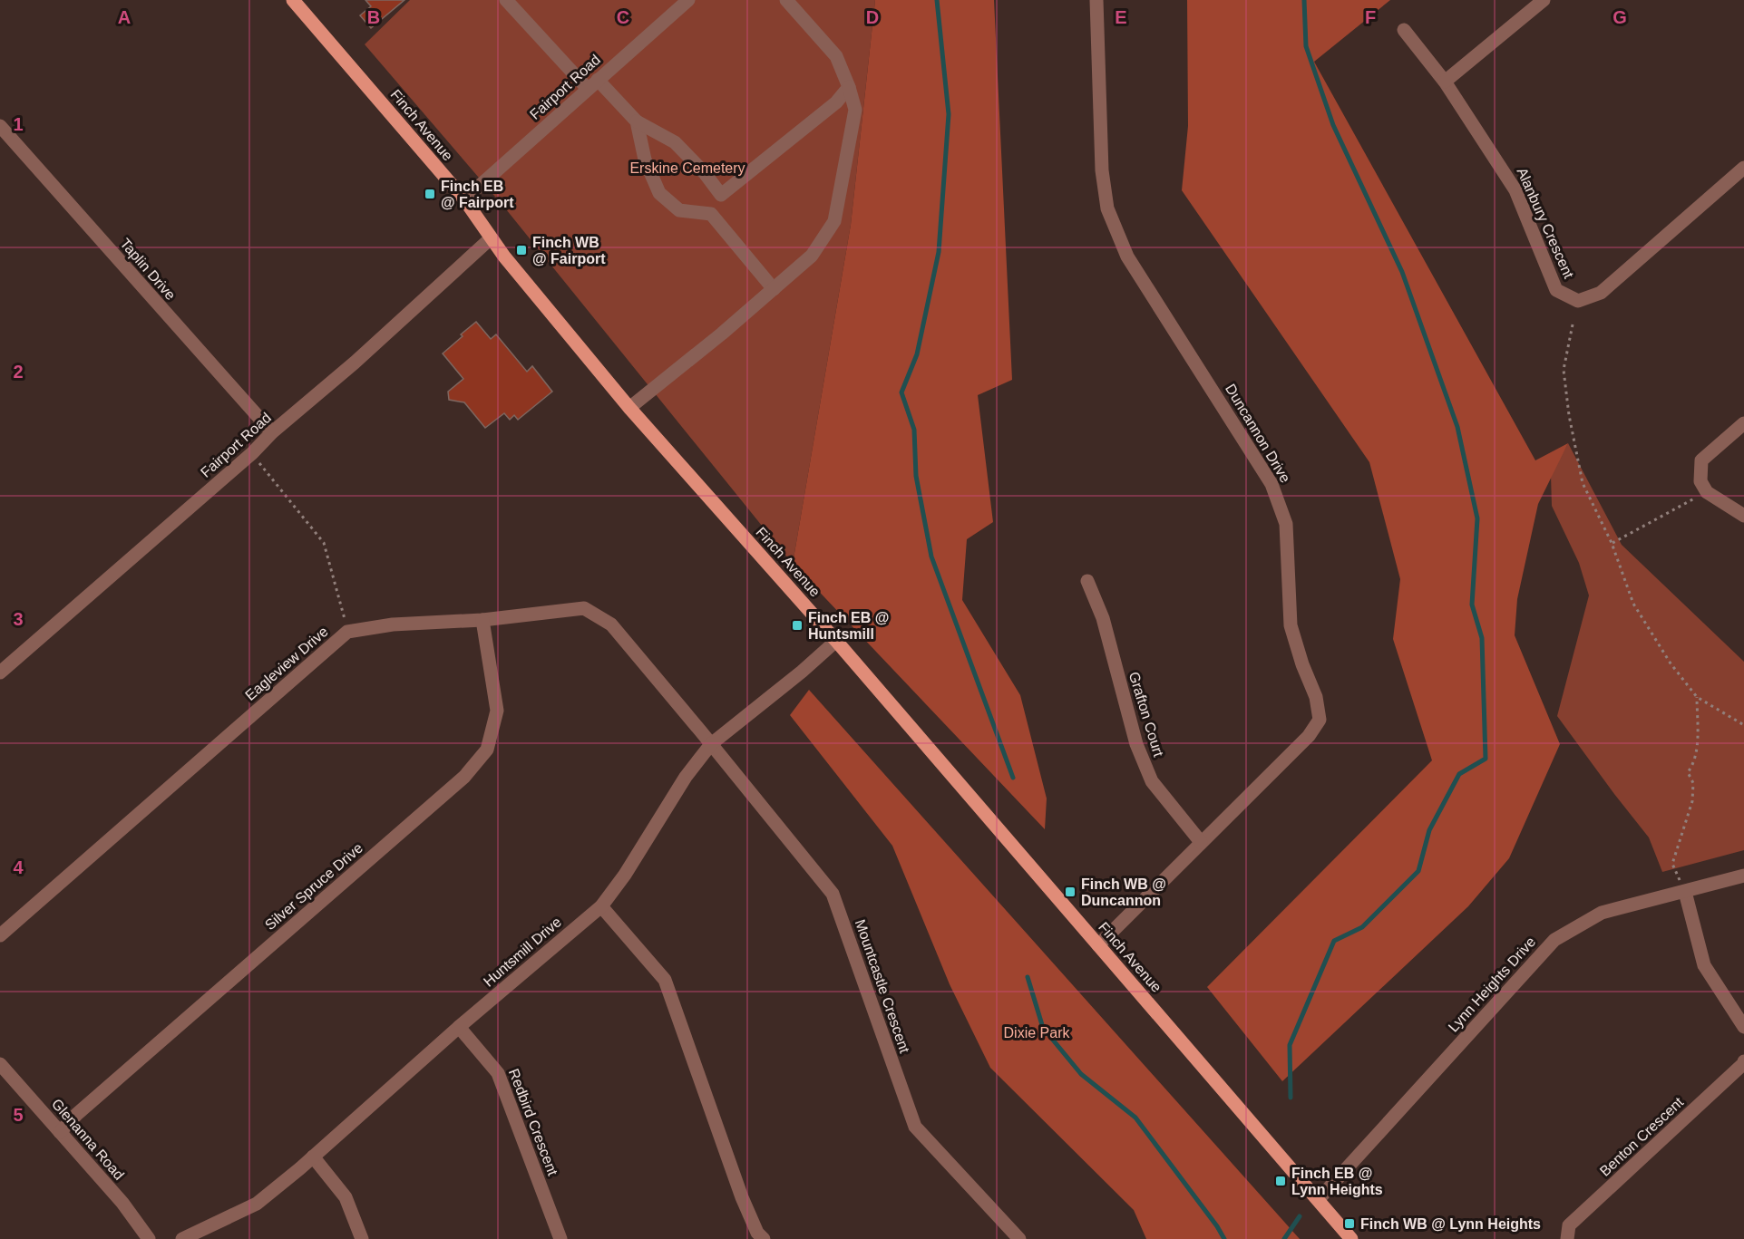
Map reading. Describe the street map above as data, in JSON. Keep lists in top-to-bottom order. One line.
{"streets":{"main road":["Finch Avenue"],"street":["Fairport Road","Alanbury Crescent","Taplin Drive","Duncannon Drive","Eagleview Drive","Grafton Court","Silver Spruce Drive","Huntsmill Drive","Lynn Heights Drive","Mountcastle Crescent","Redbird Crescent","Benton Crescent","Glenanna Road"]},"crossings":[["Fairport Road","Finch Avenue"],["Fairport Road","Taplin Drive"],["Finch Avenue","Duncannon Drive"],["Finch Avenue","Huntsmill Drive"],["Finch Avenue","Lynn Heights Drive"],["Duncannon Drive","Grafton Court"],["Eagleview Drive","Silver Spruce Drive"],["Eagleview Drive","Huntsmill Drive"],["Eagleview Drive","Mountcastle Crescent"],["Silver Spruce Drive","Glenanna Road"],["Huntsmill Drive","Mountcastle Crescent"],["Huntsmill Drive","Redbird Crescent"]],"parks":["Erskine Cemetery","Dixie Park"],"places":{"transit":["Finch EB @ Fairport","Finch WB @ Fairport","Finch EB @ Huntsmill","Finch WB @ Duncannon","Finch EB @ Lynn Heights","Finch WB @ Lynn Heights"]},"grid":{"columns":["A","B","C","D","E","F","G"],"rows":["1","2","3","4","5"]}}
